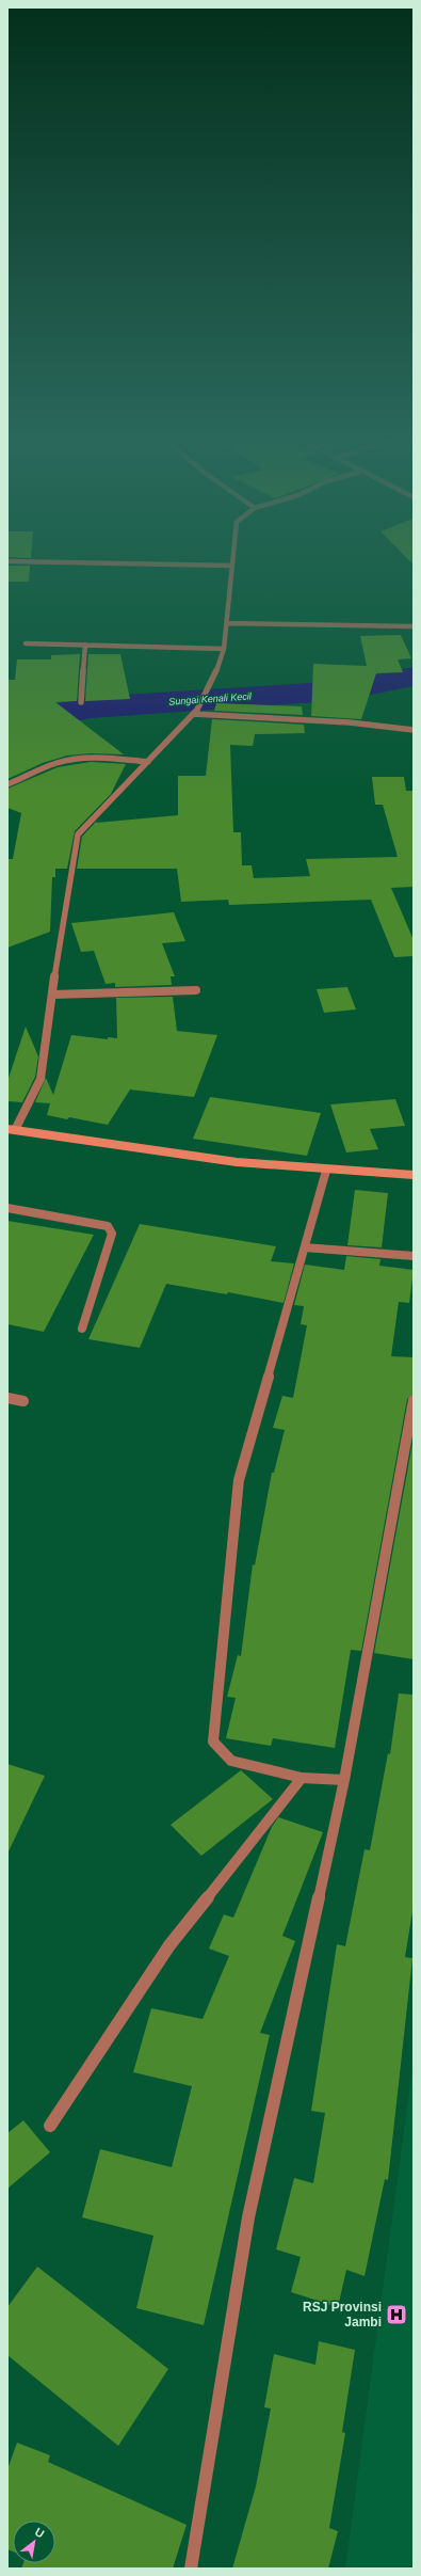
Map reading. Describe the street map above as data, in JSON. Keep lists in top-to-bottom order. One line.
{"water":["Sungai Kenali Kecil"],"places":{"hospital":["RSJ Provinsi Jambi"]},"north":"top right"}
